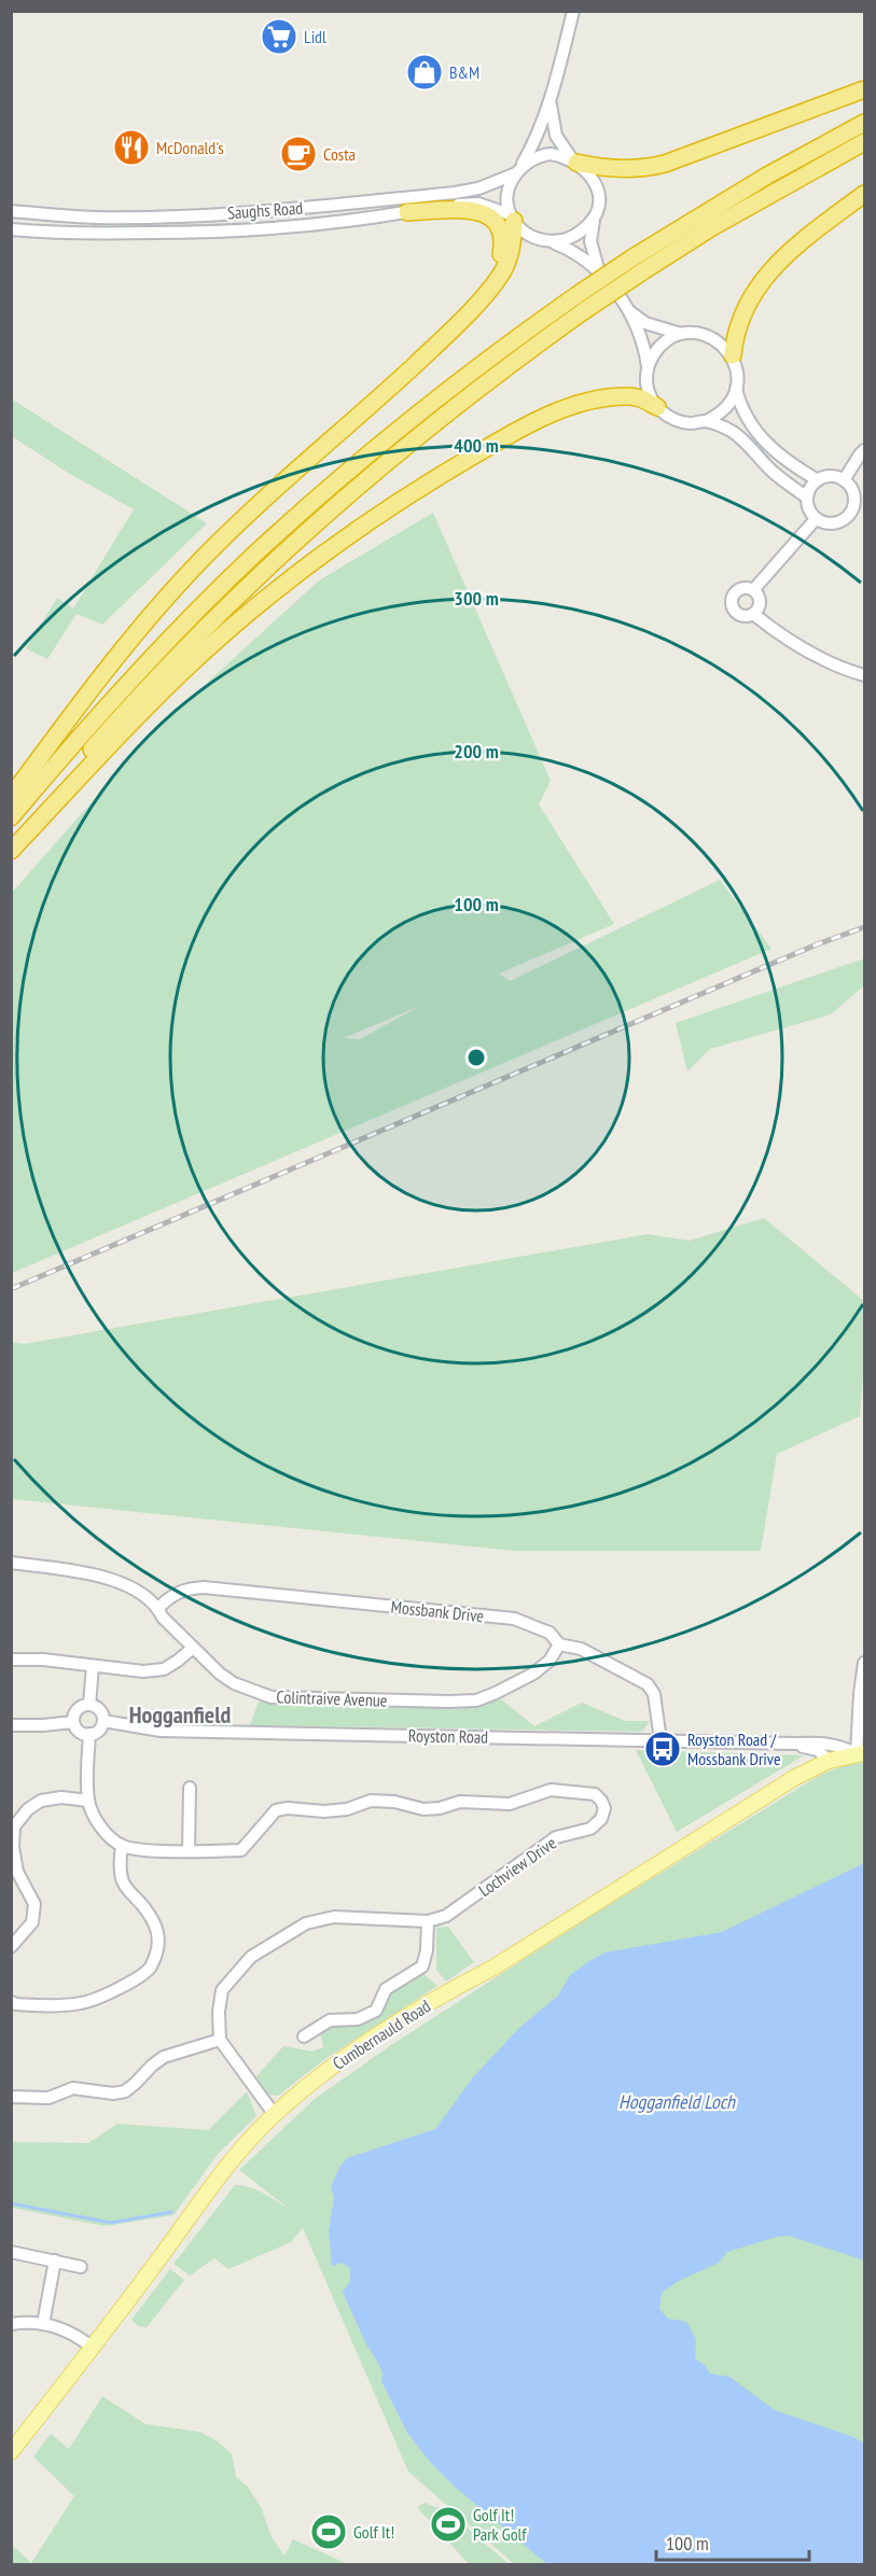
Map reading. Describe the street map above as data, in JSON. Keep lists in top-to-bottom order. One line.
{"streets":{"main road":["Cumbernauld Road"],"street":["Saughs Road","Mossbank Drive","Colintraive Avenue","Royston Road","Lochview Drive"]},"crossings":[["Mossbank Drive","Colintraive Avenue"],["Mossbank Drive","Royston Road"],["Royston Road","Cumbernauld Road"]],"districts":["Hogganfield"],"water":["Hogganfield Loch"],"places":{"supermarket":["Lidl"],"shop":["B&M"],"restaurant":["McDonald's"],"cafe":["Costa"],"bus stop":["Royston Road / Mossbank Drive"],"sports":["Golf It! Park Golf","Golf It!"]},"scale_bar":"100 m","rings":["400 m","300 m","200 m","100 m"]}
